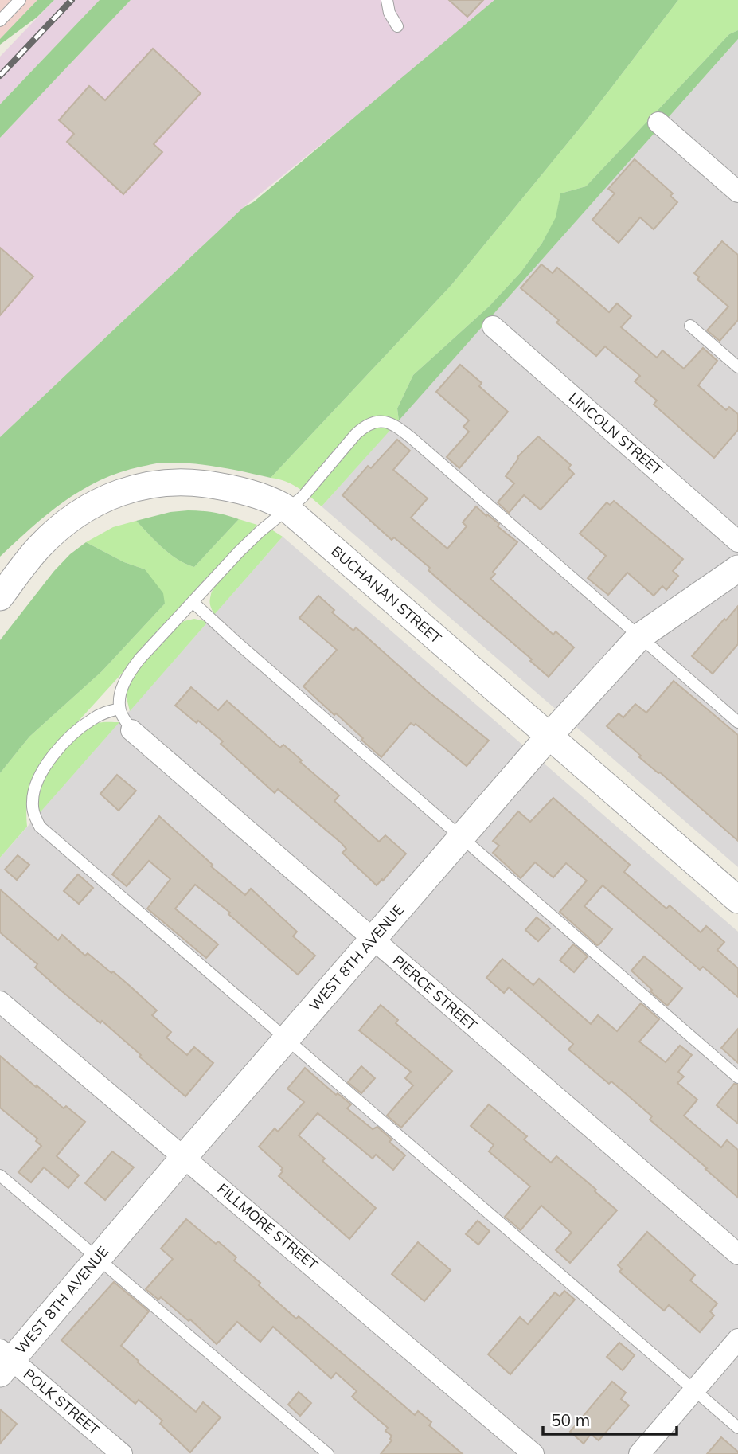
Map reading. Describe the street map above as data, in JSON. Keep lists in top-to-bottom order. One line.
{"streets":{"street":["LINCOLN STREET","BUCHANAN STREET","WEST 8TH AVENUE","PIERCE STREET","FILLMORE STREET","POLK STREET"]},"crossings":[["BUCHANAN STREET","WEST 8TH AVENUE"],["WEST 8TH AVENUE","PIERCE STREET"],["WEST 8TH AVENUE","FILLMORE STREET"],["WEST 8TH AVENUE","POLK STREET"]],"scale_bar":"50 m"}
